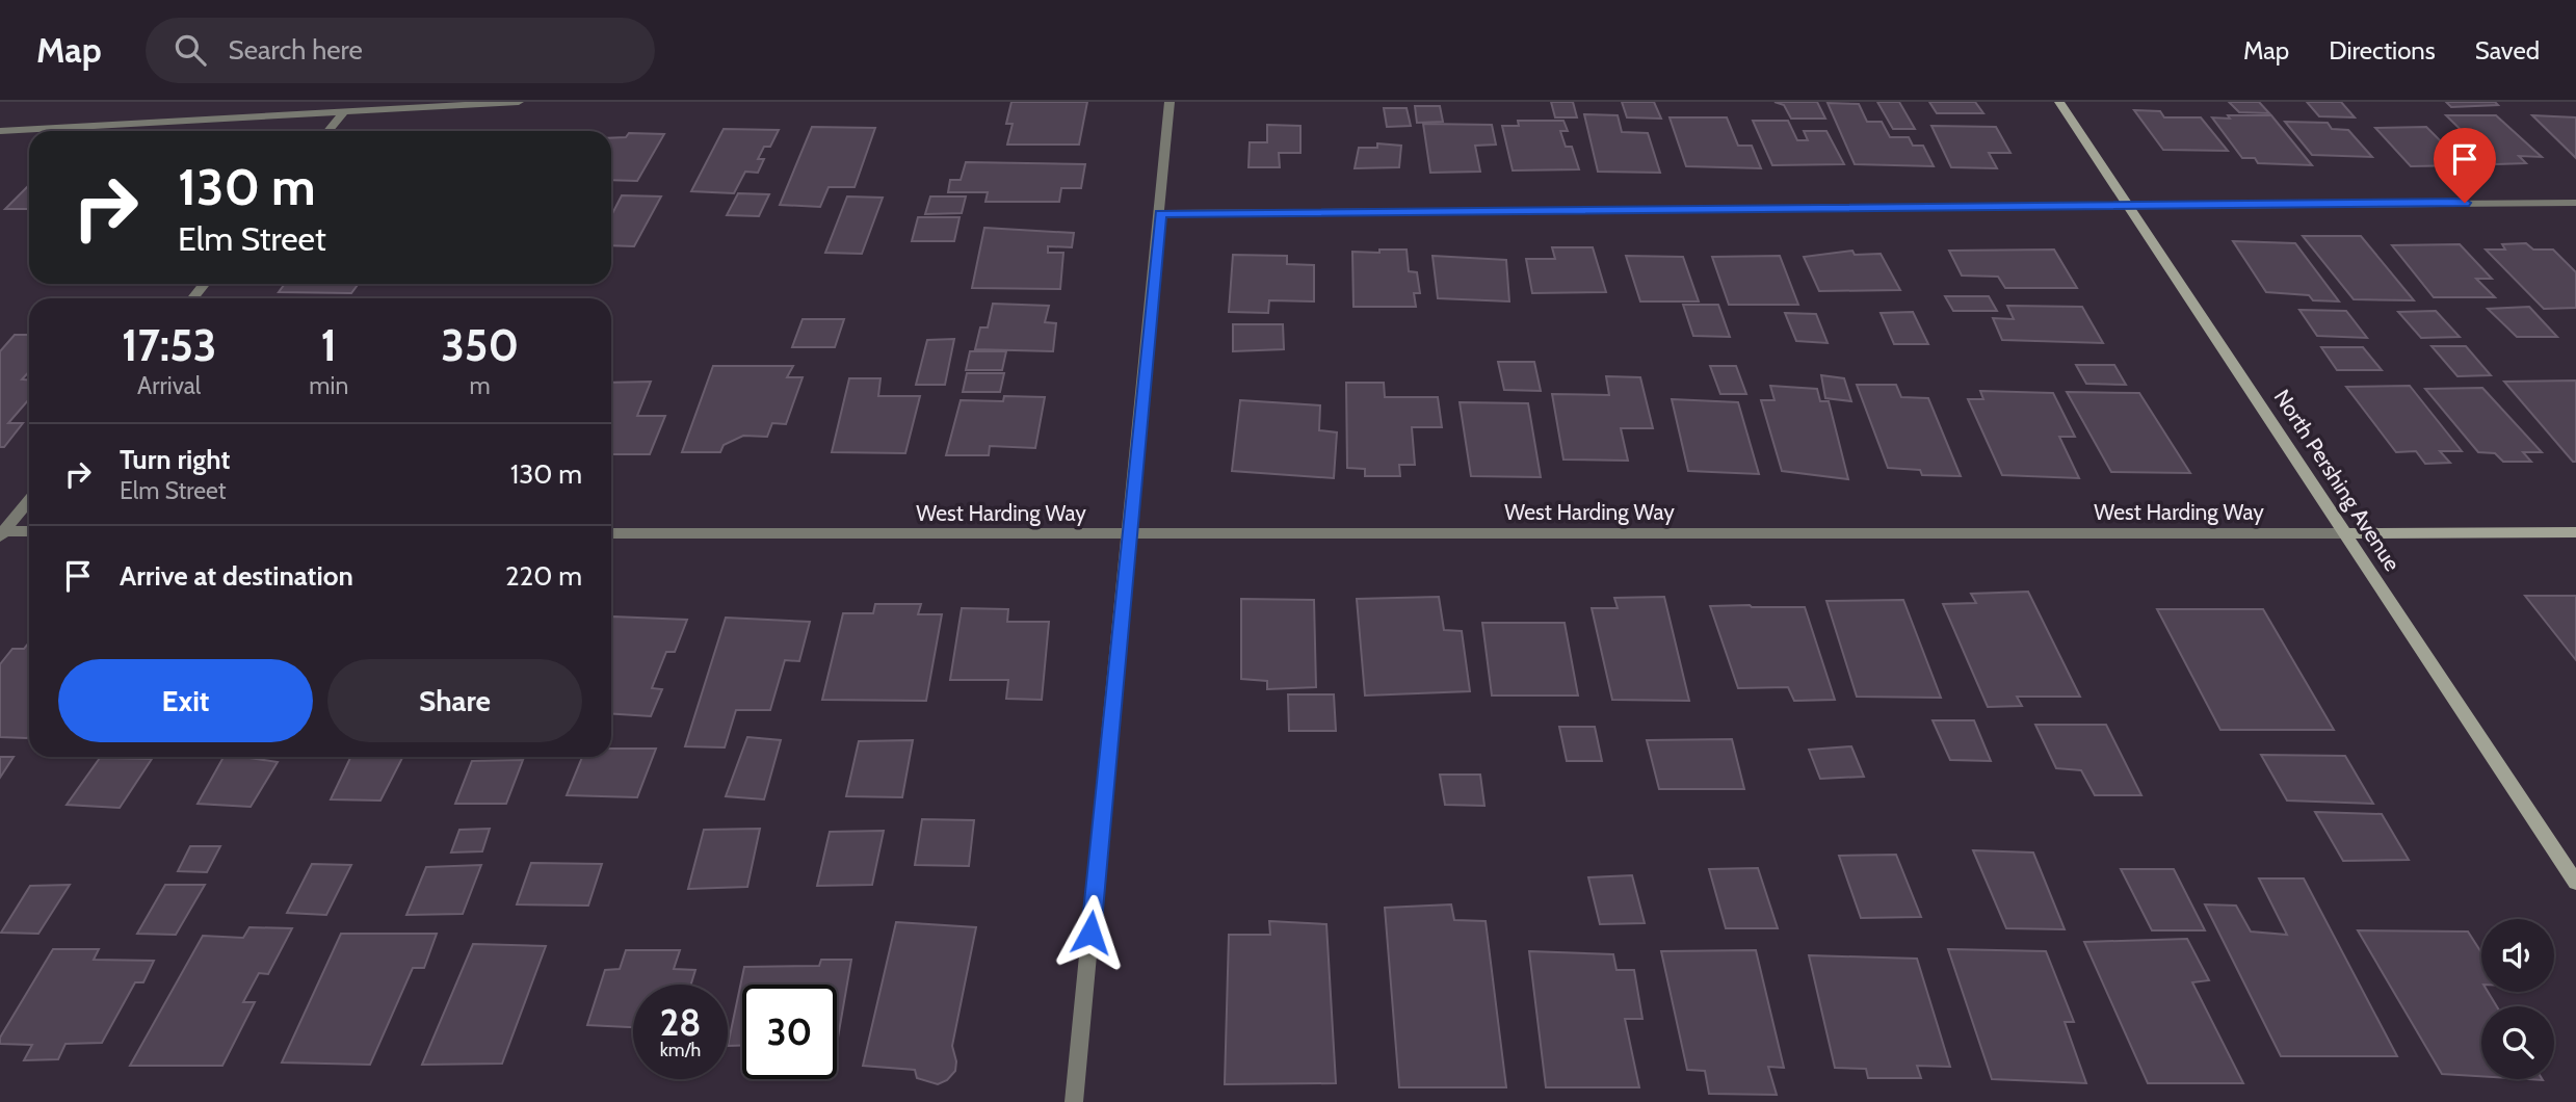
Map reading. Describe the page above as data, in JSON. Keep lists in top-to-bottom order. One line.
{"streets":{"main road":["North Pershing Avenue","West Harding Way"]},"crossings":[["North Pershing Avenue","West Harding Way"]],"page":{"header":"Map","search":"Search here","nav":["Map","Directions","Saved"],"turn":["130 m","Elm Street"],"eta":["17:53","Arrival","1","min","350","m"],"list":[{"name":"Turn right","note":"Elm Street","value":"130 m"},{"name":"Arrive at destination","value":"220 m"}],"buttons":["Exit","Share"],"speed":"28 km/h","limit":"30"}}
